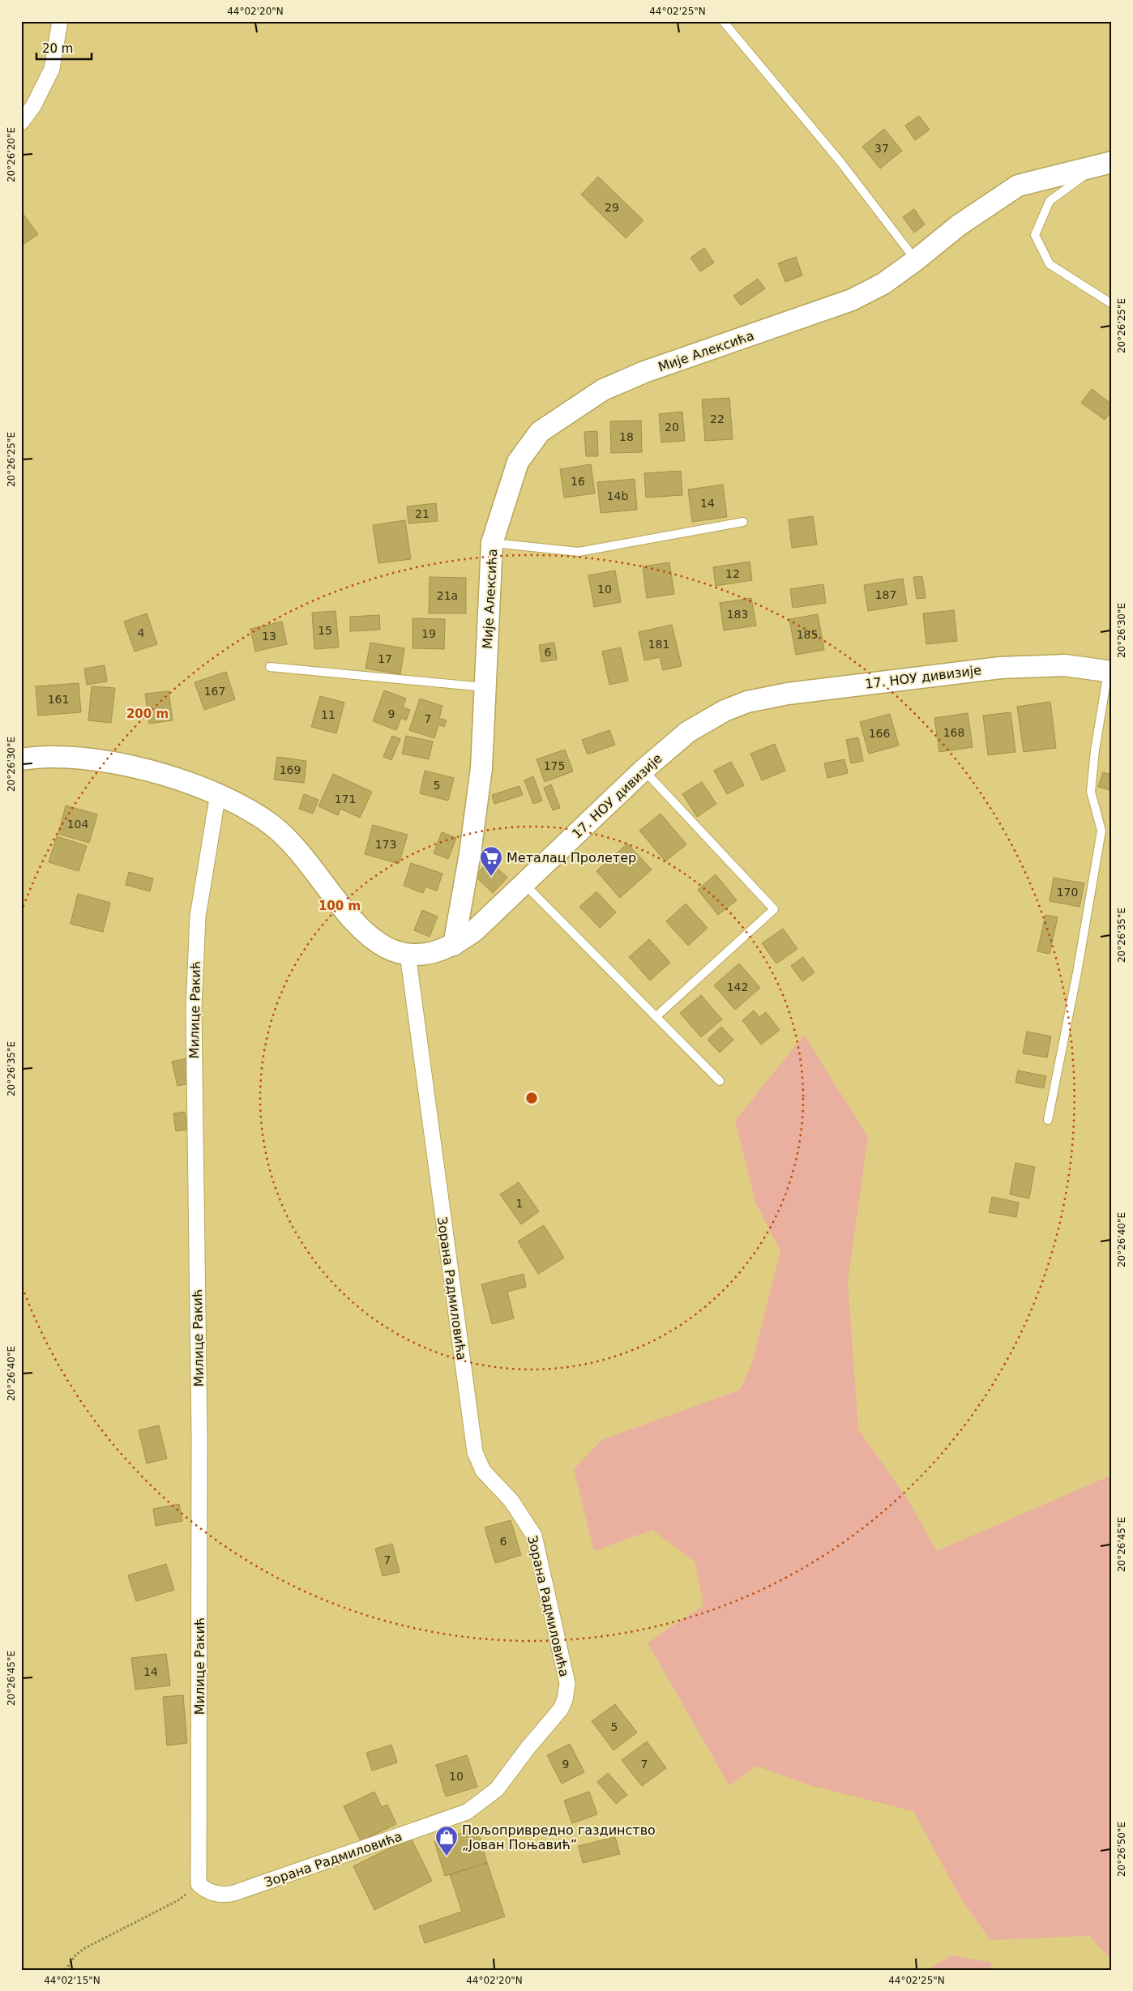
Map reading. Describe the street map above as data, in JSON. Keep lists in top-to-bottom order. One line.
{"streets":{"street":["Мије Алексића","17. НОУ дивизије","Милице Ракић","Зорана Радмиловића"]},"crossings":[["Мије Алексића","17. НОУ дивизије"],["17. НОУ дивизије","Милице Ракић"],["17. НОУ дивизије","Зорана Радмиловића"],["Милице Ракић","Зорана Радмиловића"]],"places":{"supermarket":["Металац Пролетер"],"shop":["Пољопривредно газдинство „Јован Поњавић”"]},"house_numbers":["37","29","22","20","18","16","14b","14","21","12","10","187","21a","183","15","4","19","185","13","181","6","17","167","161","9","11","7","168","166","175","169","5","171","104","173","170","142","1","6","7","14","5","9","7","10"],"scale_bar":"20 m","coordinates":["44°02'20\"N","44°02'25\"N","20°26'20\"E","20°26'25\"E","20°26'30\"E","20°26'35\"E","20°26'40\"E","20°26'45\"E","20°26'50\"E","44°02'15\"N"],"rings":["200 m","100 m"]}
